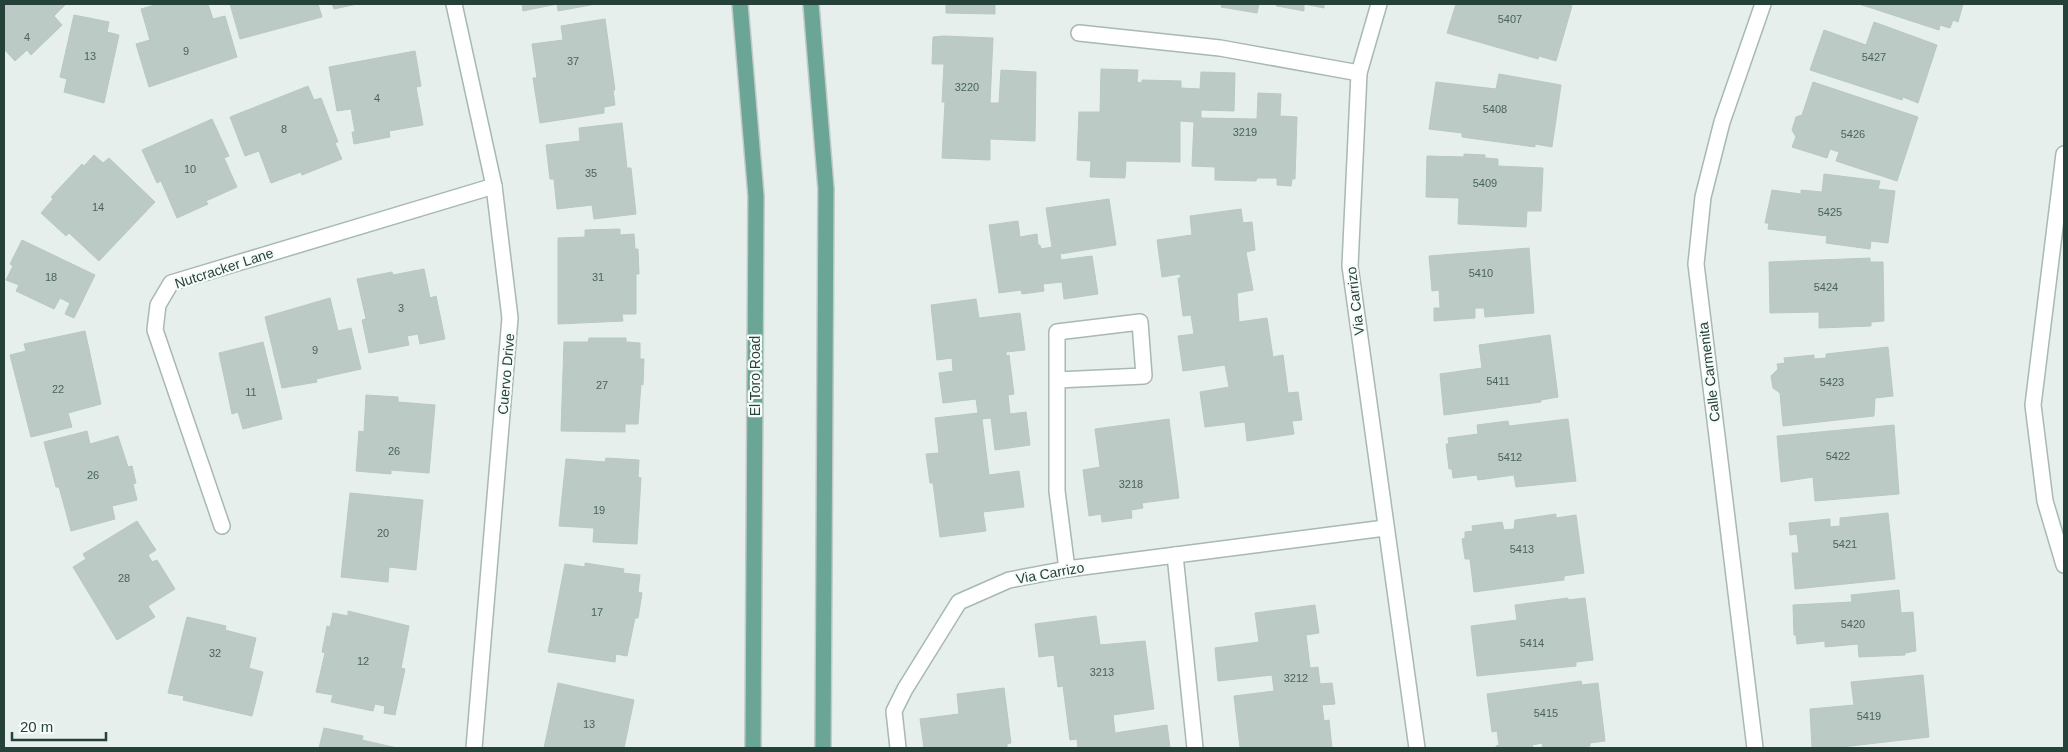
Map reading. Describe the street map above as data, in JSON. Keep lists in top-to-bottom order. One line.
{"streets":{"main road":["El Toro Road"],"street":["Nutcracker Lane","Via Carrizo","Calle Carmenita","Cuervo Drive"]},"crossings":[["Nutcracker Lane","Cuervo Drive"]],"house_numbers":["5407","4","9","13","5427","37","3220","4","5408","8","3219","5426","10","35","5409","14","5425","5410","18","31","5424","3","9","5411","5423","27","22","11","26","5422","5412","26","3218","19","20","5421","5413","28","17","5420","5414","32","12","3213","3212","5415","5419","13"],"scale_bar":"20 m"}
